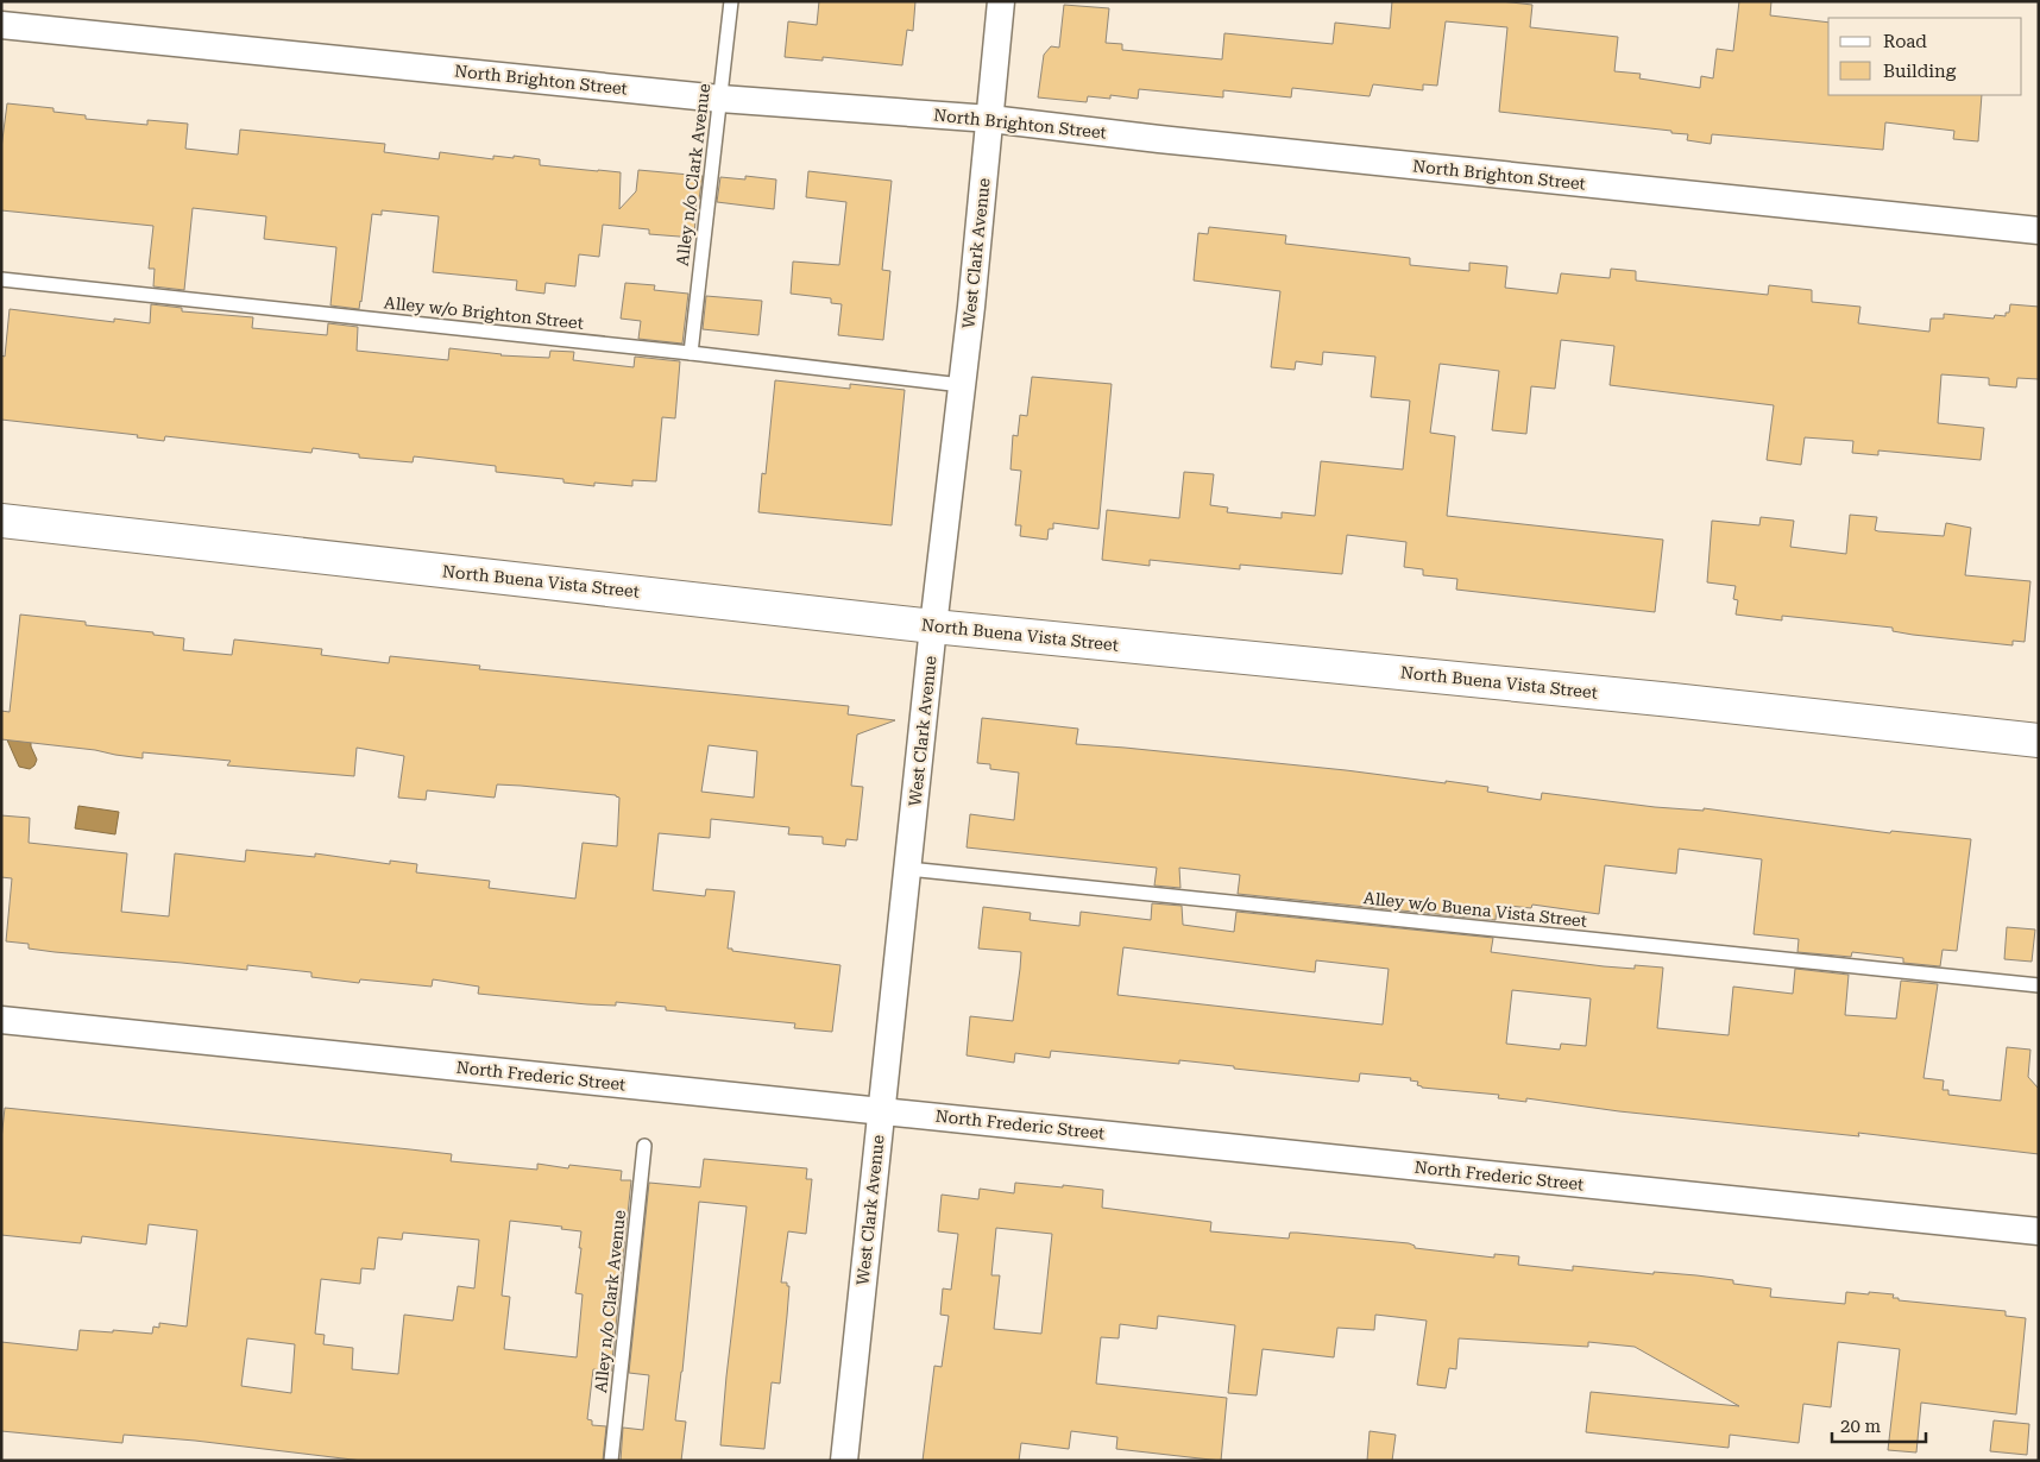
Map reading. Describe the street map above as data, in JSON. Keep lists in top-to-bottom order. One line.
{"streets":{"main road":["North Buena Vista Street"],"street":["North Brighton Street","West Clark Avenue","North Frederic Street"],"lane":["Alley n/o Clark Avenue","Alley w/o Brighton Street","Alley w/o Buena Vista Street"]},"crossings":[["North Brighton Street","Alley n/o Clark Avenue"],["North Brighton Street","West Clark Avenue"],["Alley n/o Clark Avenue","Alley w/o Brighton Street"],["West Clark Avenue","Alley w/o Brighton Street"],["West Clark Avenue","North Buena Vista Street"],["West Clark Avenue","Alley w/o Buena Vista Street"],["West Clark Avenue","North Frederic Street"]],"legend":["Road","Building"],"scale_bar":"20 m"}
